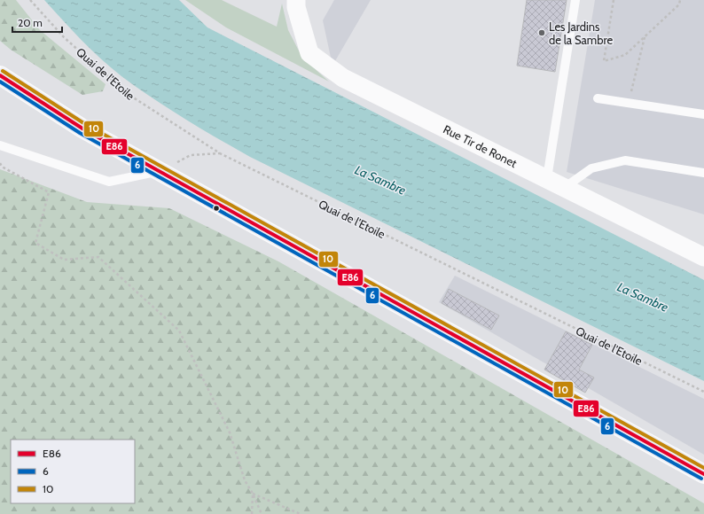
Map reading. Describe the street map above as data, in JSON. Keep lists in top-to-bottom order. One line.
{"streets":{"street":["Rue Tir de Ronet"],"path":["Quai de l'Etoile"]},"water":["La Sambre"],"places":["Les Jardins de la Sambre"],"lines":["transit line 10","transit line E86","transit line 6"],"legend":["E86","6","10"],"scale_bar":"20 m"}
